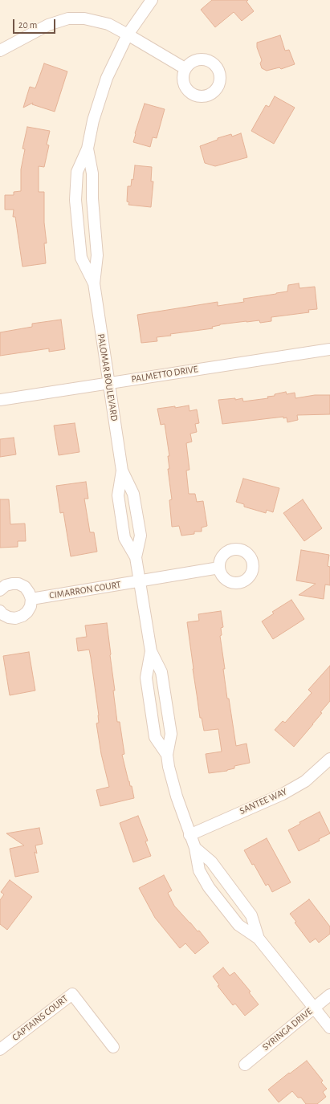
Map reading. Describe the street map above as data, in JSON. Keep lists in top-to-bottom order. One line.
{"streets":{"street":["PALMETTO DRIVE","PALOMAR BOULEVARD","CIMARRON COURT","SANTEE WAY","CAPTAINS COURT","SYRINGA DRIVE"]},"crossings":[["PALMETTO DRIVE","PALOMAR BOULEVARD"],["PALOMAR BOULEVARD","CIMARRON COURT"],["PALOMAR BOULEVARD","SANTEE WAY"],["PALOMAR BOULEVARD","SYRINGA DRIVE"]],"scale_bar":"20 m"}
